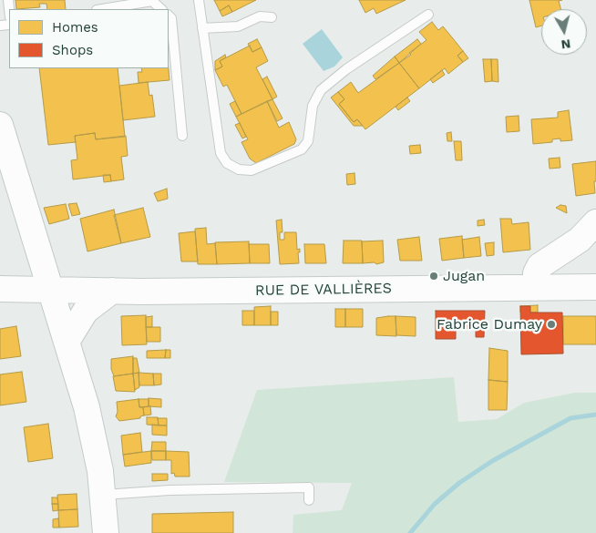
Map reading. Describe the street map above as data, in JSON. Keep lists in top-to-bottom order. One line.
{"streets":{"main road":["RUE DE VALLIÈRES"]},"places":["Jugan","Fabrice Dumay"],"legend":["Homes","Shops"],"north":"bottom"}
